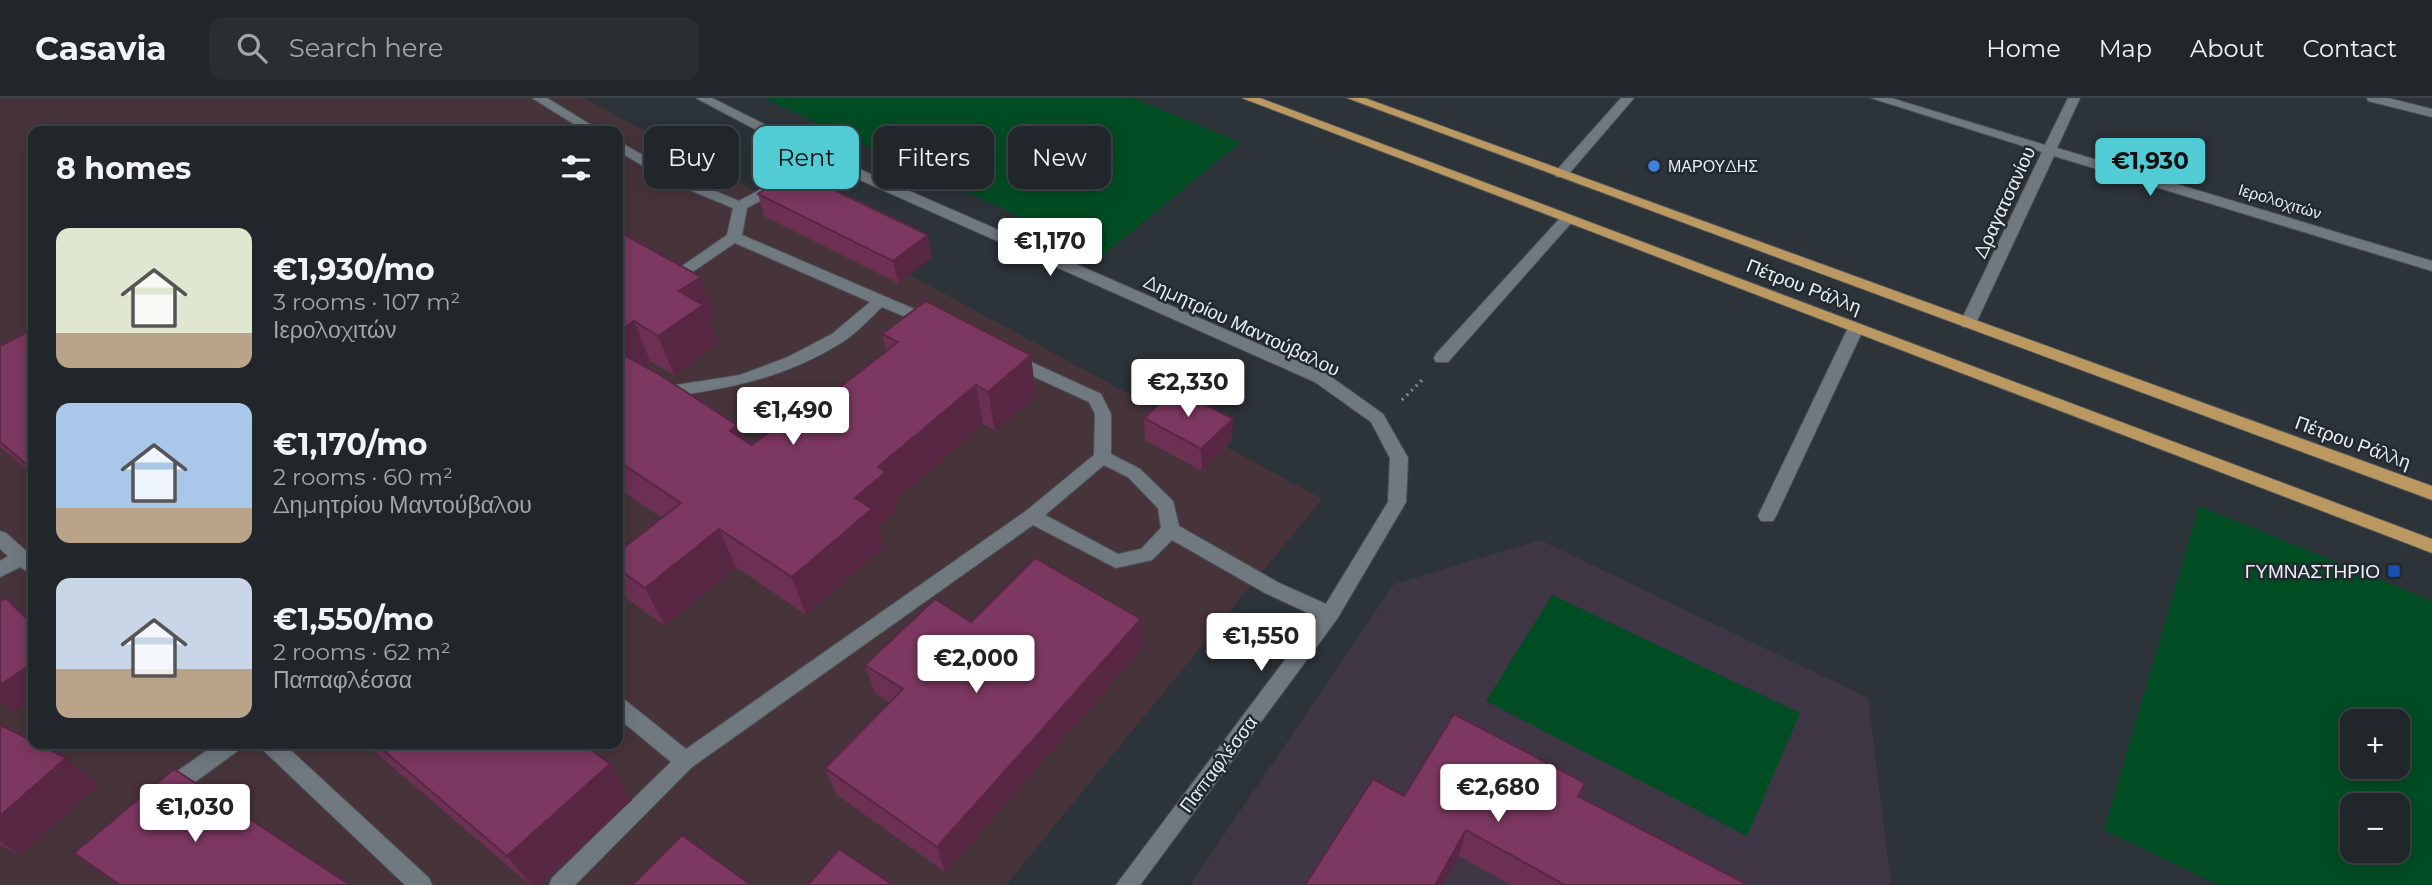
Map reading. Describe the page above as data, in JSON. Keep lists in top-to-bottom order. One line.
{"streets":{"main road":["Πέτρου Ράλλη"],"street":["Ιερολοχιτών","Δραγατσανίου","Δημητρίου Μαντούβαλου","Παπαφλέσσα"]},"crossings":[["Ιερολοχιτών","Δραγατσανίου"],["Δραγατσανίου","Πέτρου Ράλλη"],["Δημητρίου Μαντούβαλου","Παπαφλέσσα"]],"places":{"other":["ΜΑΡΟΥΔΗΣ"],"transit":["ΓΥΜΝΑΣΤΗΡΙΟ"]},"page":{"header":"Casavia","search":"Search here","nav":["Home","Map","About","Contact"],"chip":["Buy","Rent","Filters","New"],"heading":"8 homes","price":["€1,930","€1,170","€2,330","€1,490","€1,550","€2,000","€2,680","€1,030"],"list":[{"name":"€1,930/mo","note":"3 rooms · 107 m² · Ιερολοχιτών"},{"name":"€1,170/mo","note":"2 rooms · 60 m² · Δημητρίου Μαντούβαλου"},{"name":"€1,550/mo","note":"2 rooms · 62 m² · Παπαφλέσσα"}],"map_buttons":["+","−"]}}
